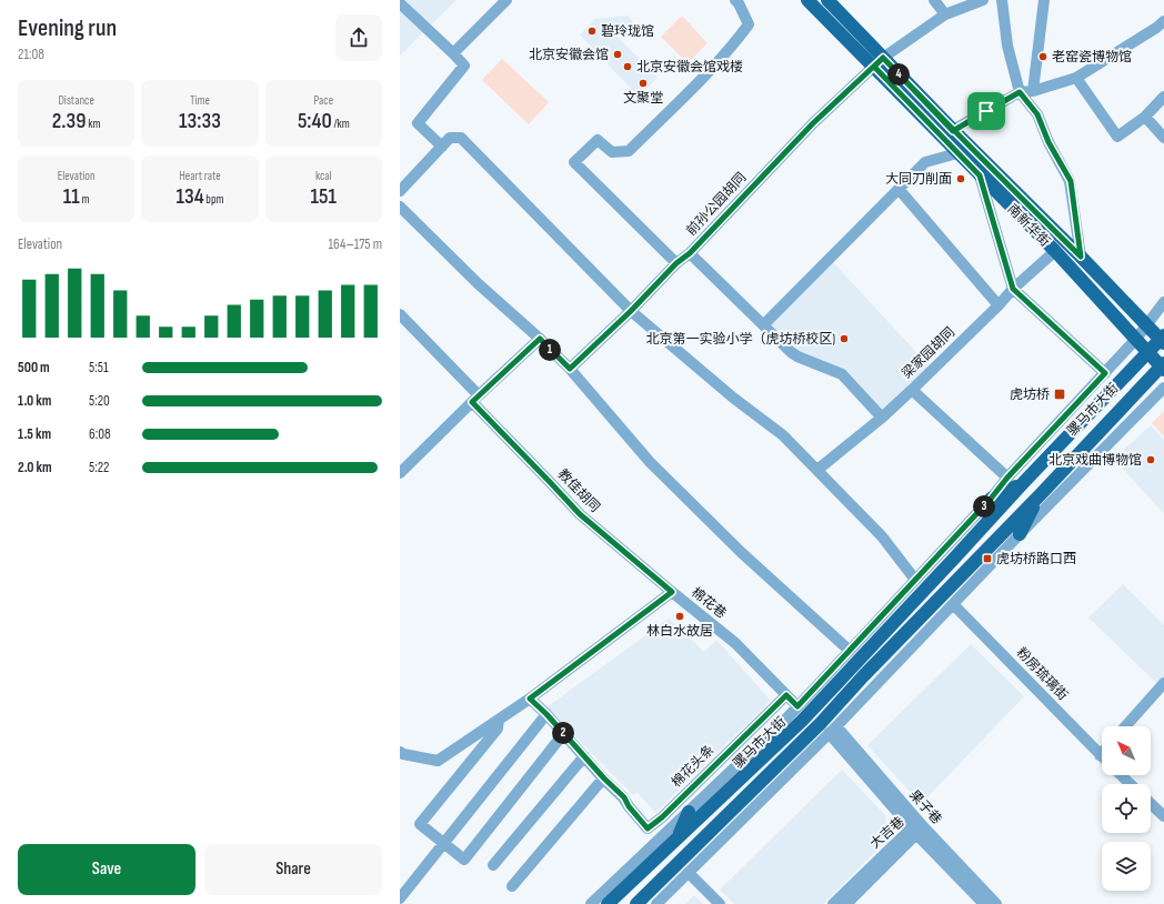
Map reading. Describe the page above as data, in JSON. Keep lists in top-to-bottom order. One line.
{"streets":{"main road":["南新华街","骡马市大街"],"street":["前孙公园胡同","梁家园胡同","教佳胡同","棉花巷","粉房琉璃街","棉花头条","果子巷","大吉巷"]},"crossings":[["前孙公园胡同","南新华街"],["南新华街","梁家园胡同"],["南新华街","骡马市大街"],["骡马市大街","棉花巷"],["教佳胡同","棉花巷"],["棉花巷","棉花头条"],["果子巷","大吉巷"]],"places":{"other":["碧玲珑馆","北京安徽会馆","老窑瓷博物馆","北京安徽会馆戏楼","文聚堂","大同刀削面","北京第一实验小学（虎坊桥校区)","北京戏曲博物馆","林白水故居"],"transit":["虎坊桥","虎坊桥路口西"]},"north":"top left","page":{"heading":["Evening run","21:08"],"pins":["4","1","3","2"],"stats":[["Distance","2.39 km"],["Time","13:33"],["Pace","5:40 /km"],["Elevation","11 m"],["Heart rate","134 bpm"],["kcal","151"]],"chart":["Elevation","164–175 m"],"list":[{"name":"500 m","note":"5:51"},{"name":"1.0 km","note":"5:20"},{"name":"1.5 km","note":"6:08"},{"name":"2.0 km","note":"5:22"}],"buttons":["Save","Share"]}}
